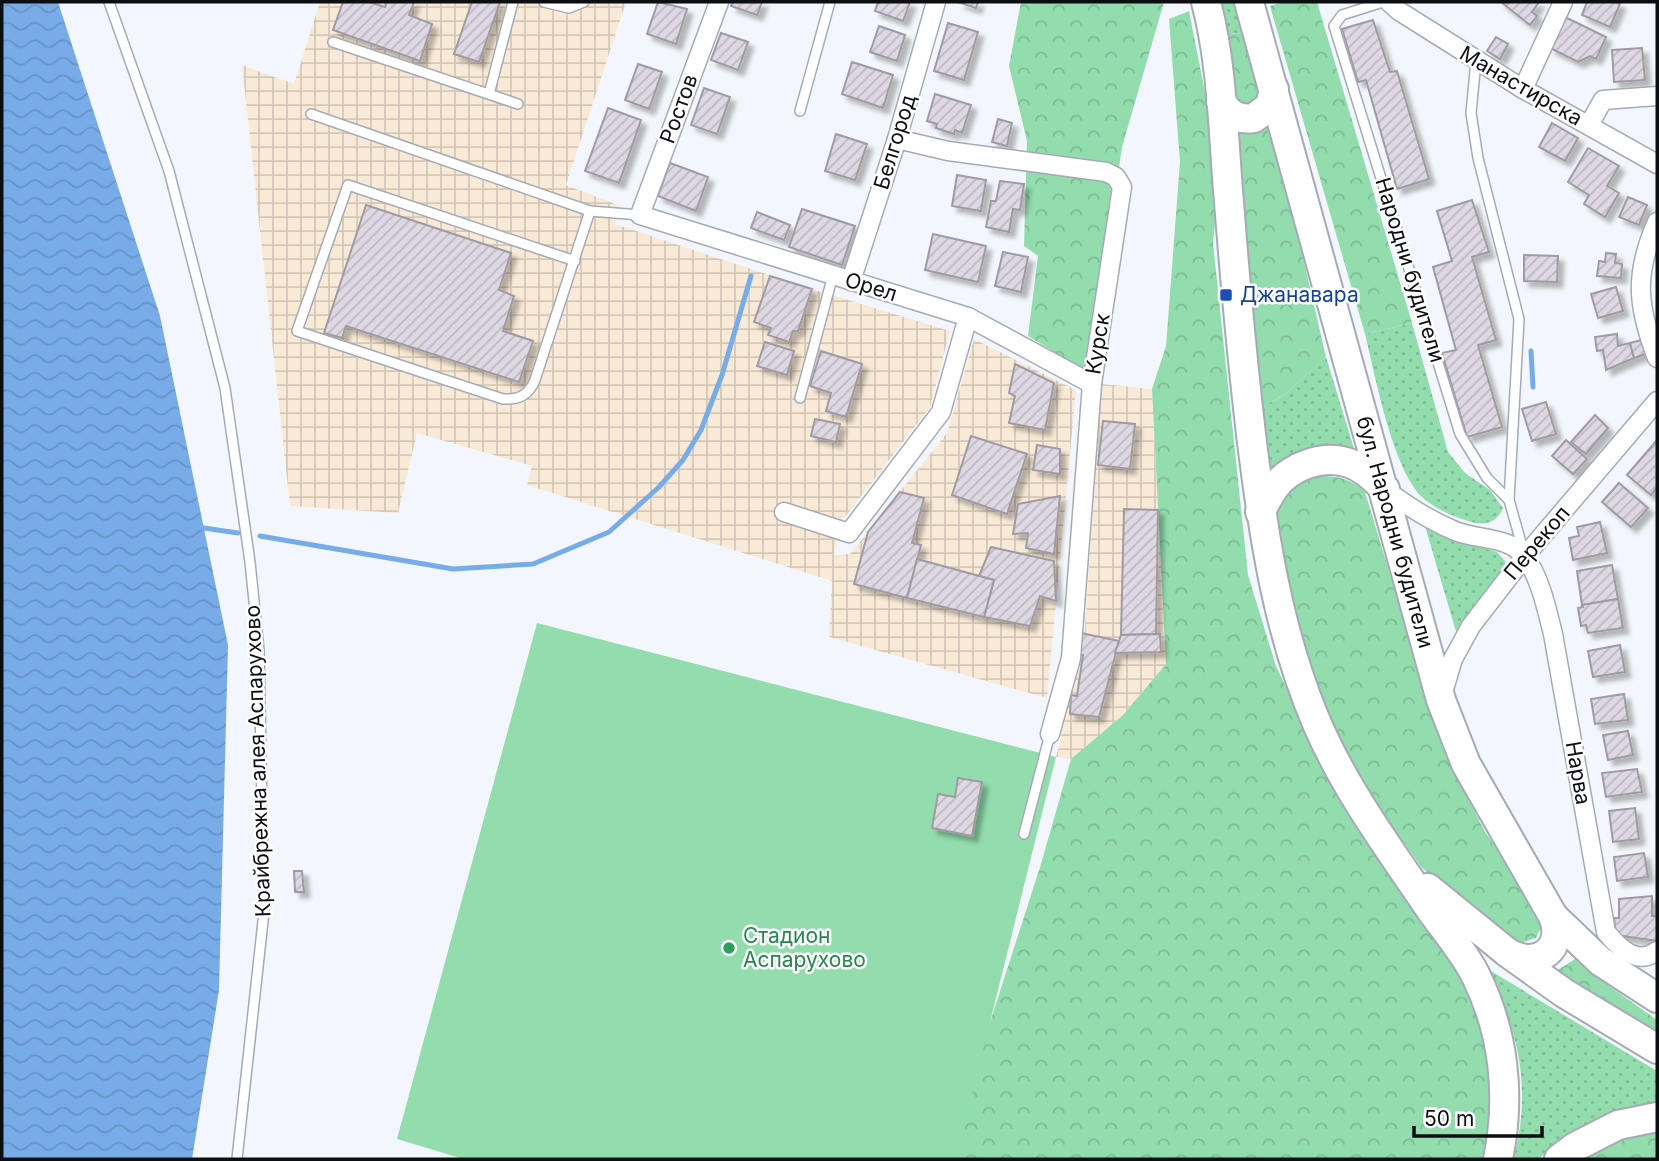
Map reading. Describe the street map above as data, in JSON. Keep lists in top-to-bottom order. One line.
{"streets":{"main road":["бул. Народни будители"],"street":["Манастирска","Ростов","Белгород","Орел","Курск","Перекоп","Нарва"],"lane":["Народни будители","Крайбрежна алея Аспарухово"]},"crossings":[["Манастирска","Народни будители"],["Ростов","Орел"],["Белгород","Орел"],["Белгород","Курск"],["Народни будители","Перекоп"],["Народни будители","Нарва"],["Орел","Курск"],["бул. Народни будители","Перекоп"],["Перекоп","Нарва"]],"places":{"transit":["Джанавара"],"other":["Стадион Аспарухово"]},"scale_bar":"50 m"}
